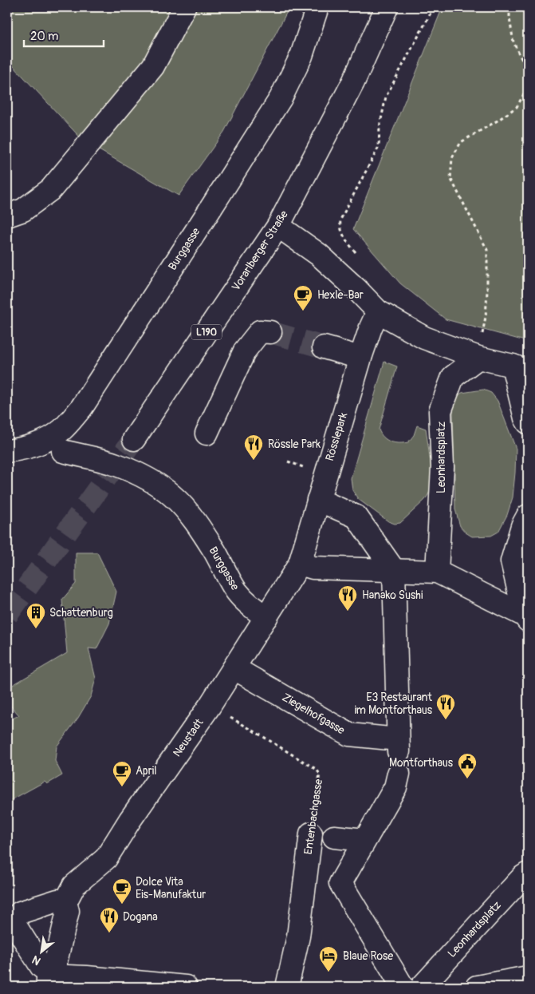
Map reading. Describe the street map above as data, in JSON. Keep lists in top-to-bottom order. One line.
{"streets":{"street":["Burggasse","Vorarlberger Straße","L190","Rösslepark","Leonhardsplatz","Ziegelhofgasse","Neustadt","Entenbachgasse"]},"crossings":[["Burggasse","Neustadt"],["Rösslepark","Neustadt"],["Ziegelhofgasse","Neustadt"],["Neustadt","Entenbachgasse"]],"places":{"cafe":["Hexle-Bar","April","Dolce Vita Eis-Manufaktur"],"restaurant":["Rössle Park","Hanako Sushi","E3 Restaurant im Montforthaus","Dogana"],"building":["Schattenburg"],"public building":["Montforthaus"],"hotel":["Blaue Rose"]},"scale_bar":"20 m","north":"bottom left"}
